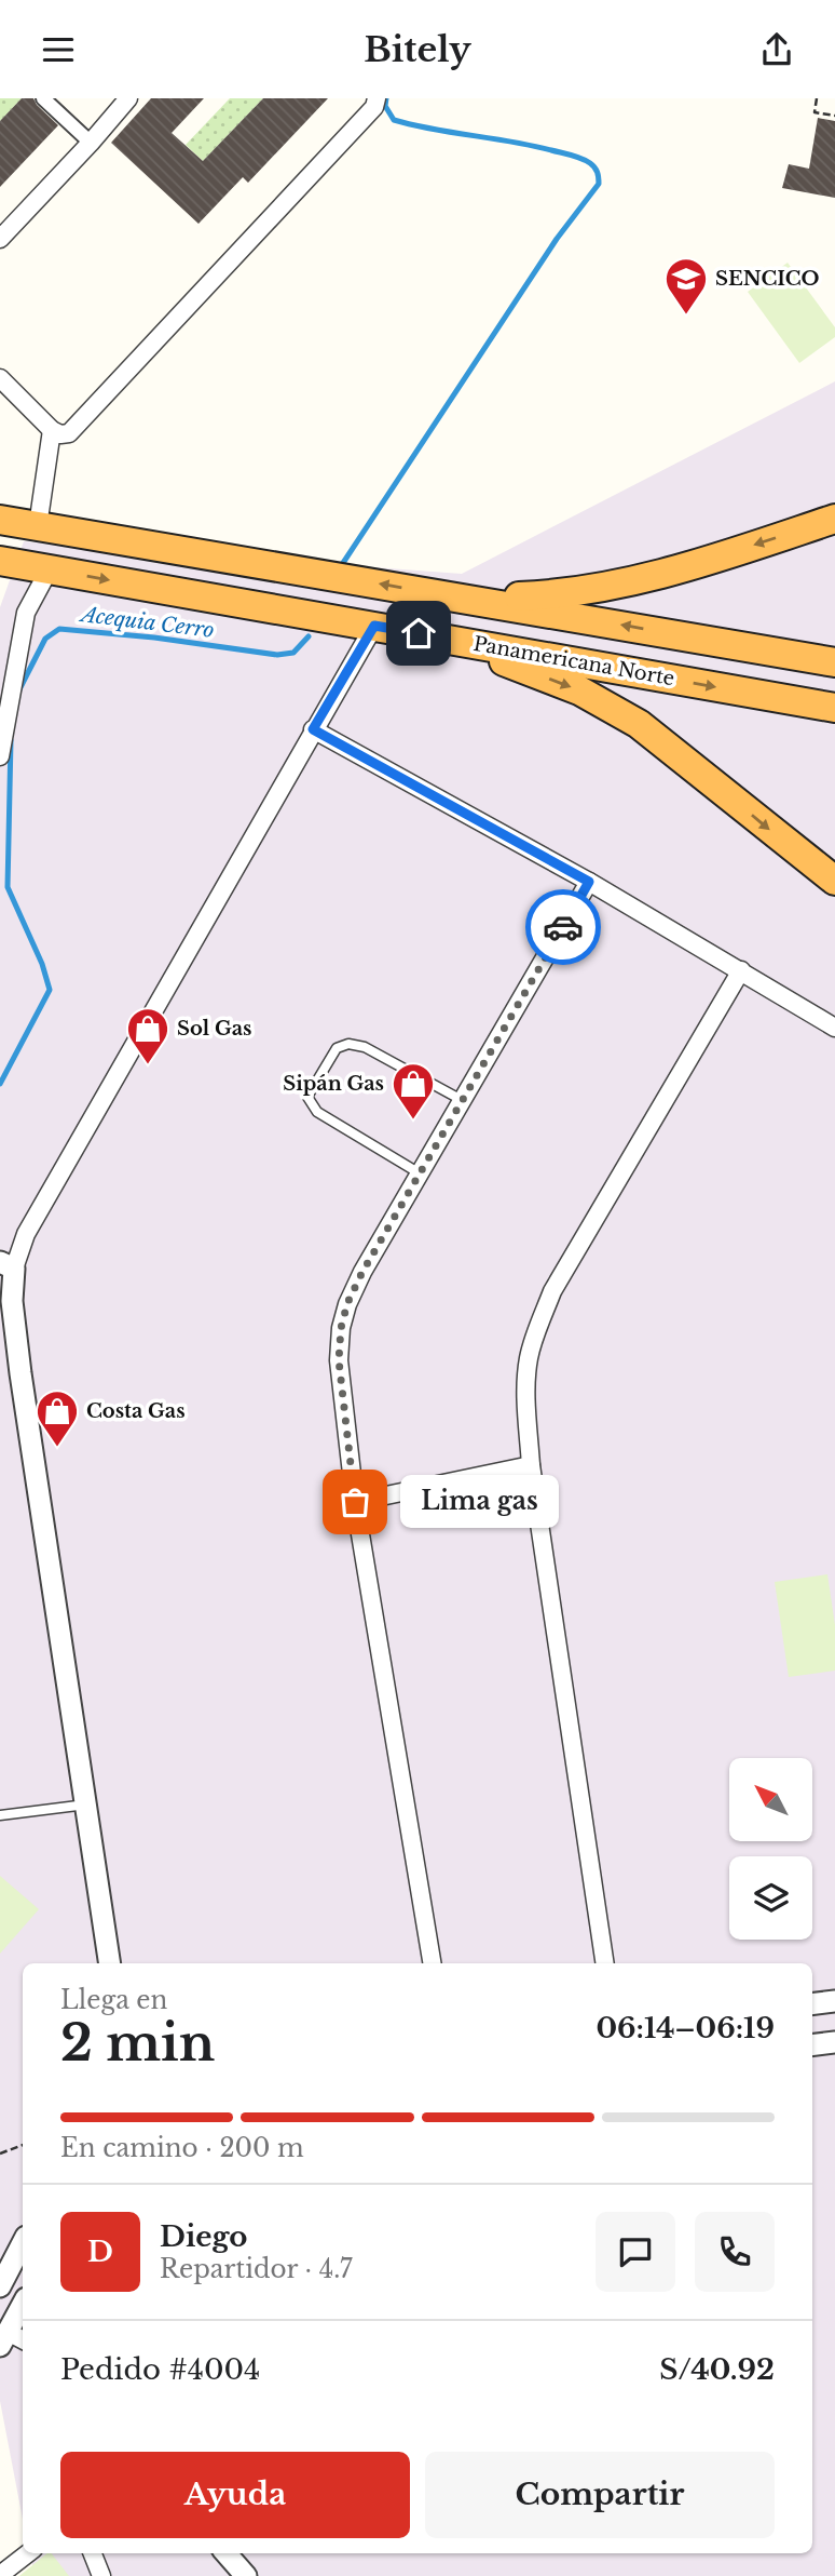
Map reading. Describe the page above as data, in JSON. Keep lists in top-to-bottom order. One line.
{"streets":{"highway":["Panamericana Norte"]},"water":["Acequia Cerro"],"places":{"school or university":["SENCICO"],"shop":["Sol Gas","Sipán Gas","Costa Gas"],"other":["Lima gas"]},"north":"top left","page":{"header":"Bitely","bubble":"Lima gas","heading":["2 min","Llega en","06:14–06:19"],"panel":["Diego","Repartidor · 4.7","Pedido #4004","S/40.92"],"bar":"En camino · 200 m","round":"D","buttons":["Ayuda","Compartir"]}}
